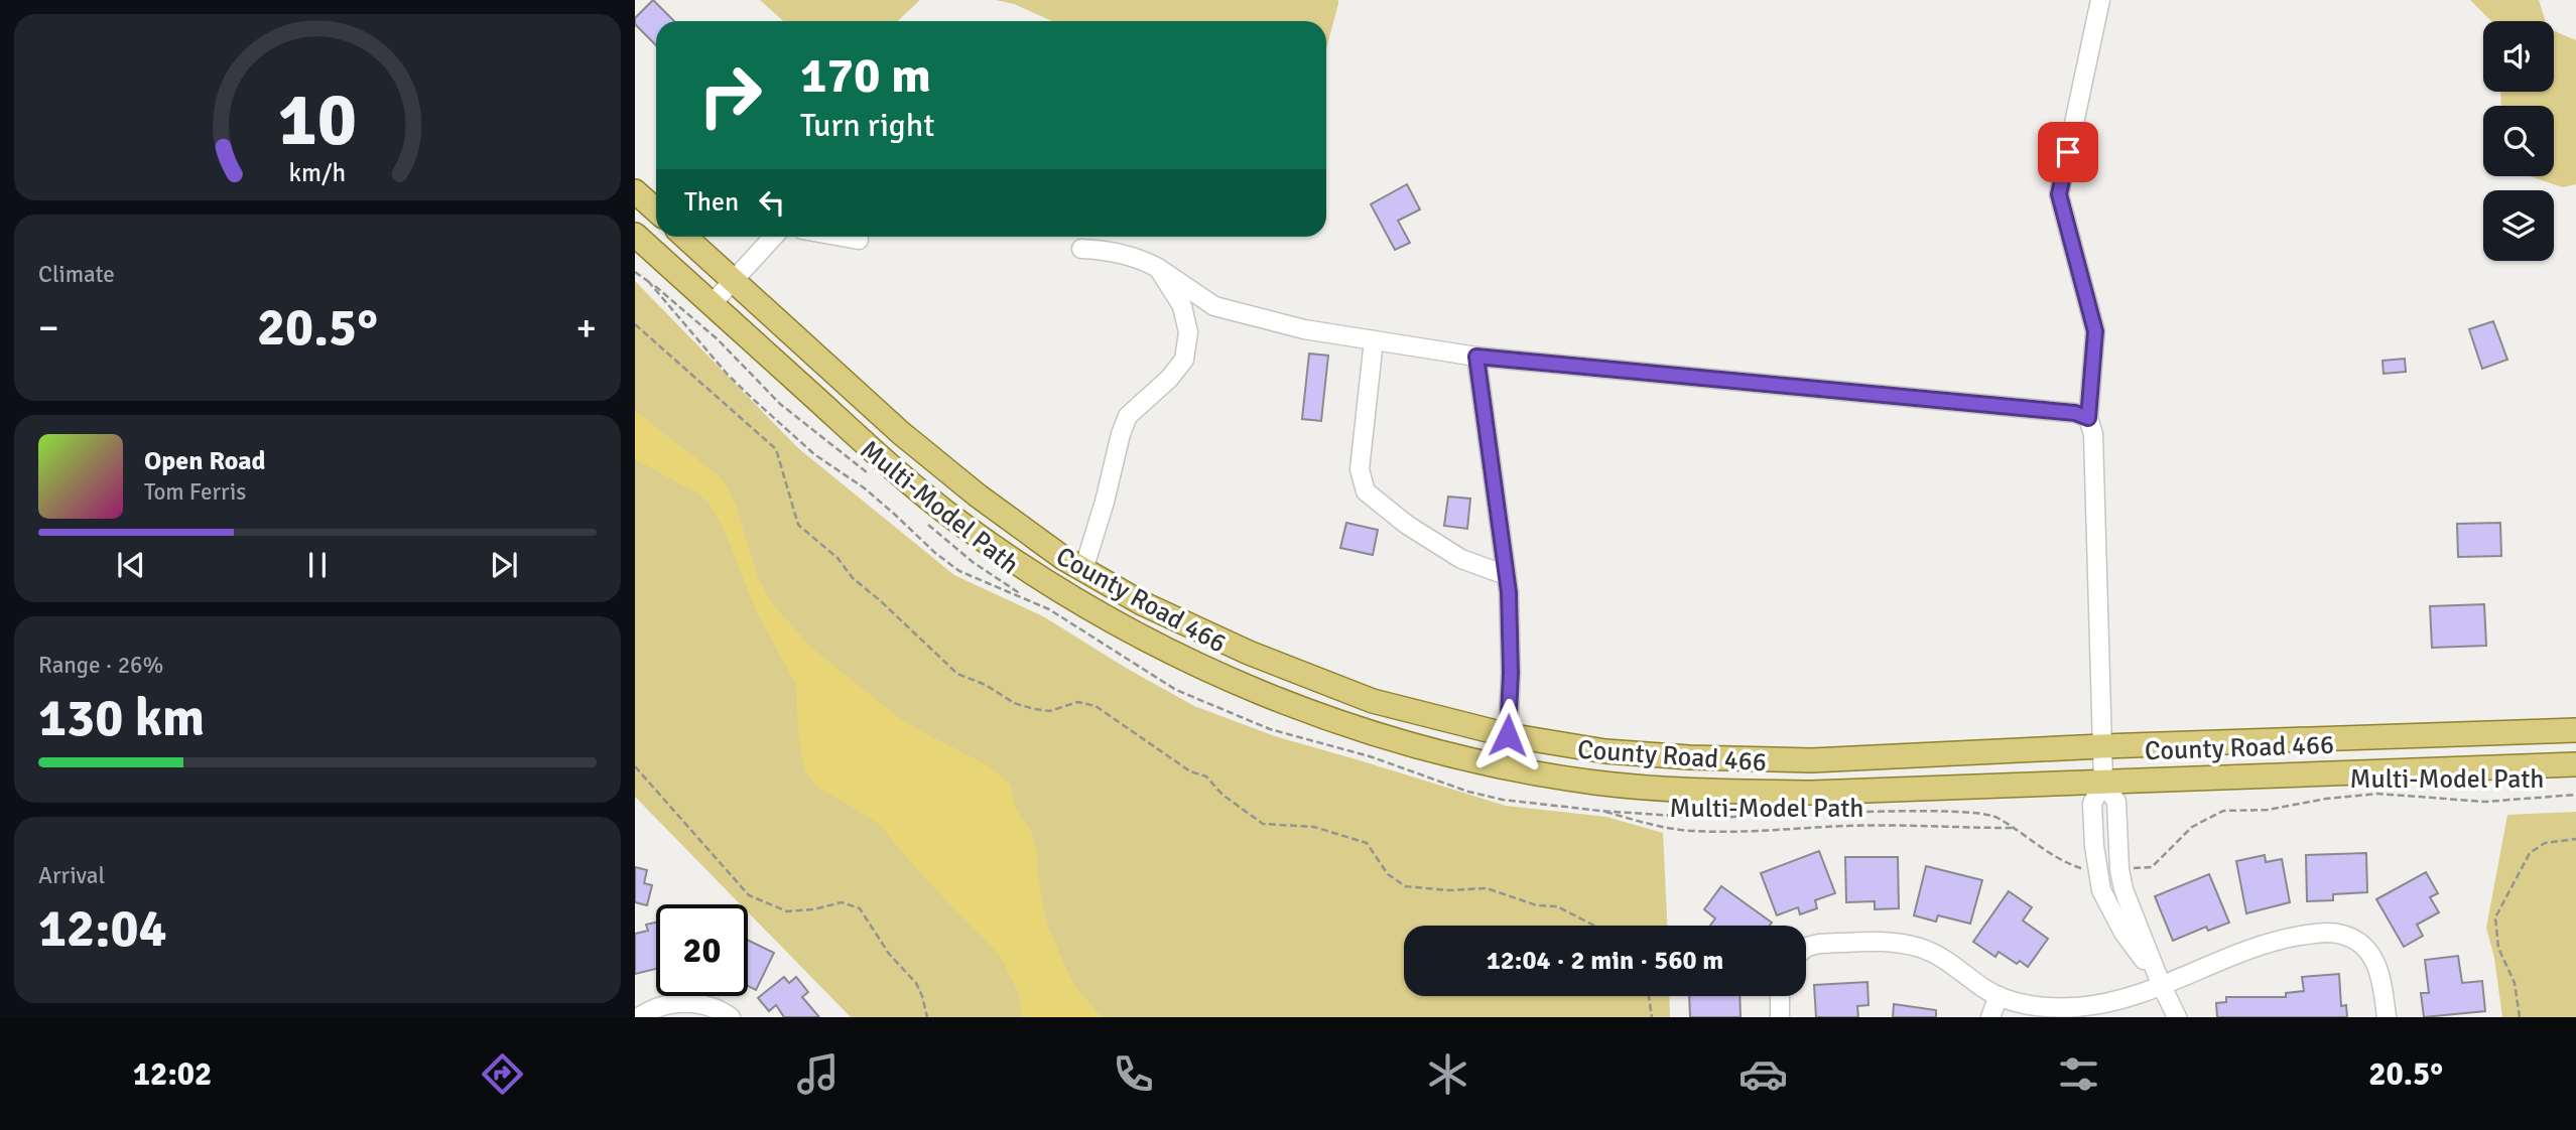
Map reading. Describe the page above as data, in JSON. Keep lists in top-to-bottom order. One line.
{"streets":{"main road":["County Road 466"],"path":["Multi-Model Path"]},"page":{"turn":["170 m","Turn right"],"then":"Then","tile":["Climate",["Range · 26%","130 km"],["Arrival","12:04"]],"heat":["−","20.5°","+"],"song":["Open Road","Tom Ferris"],"limit":"20","trip":"12:04 · 2 min · 560 m","tabs":["12:02","20.5°"],"gauge":["10","km/h"]}}
